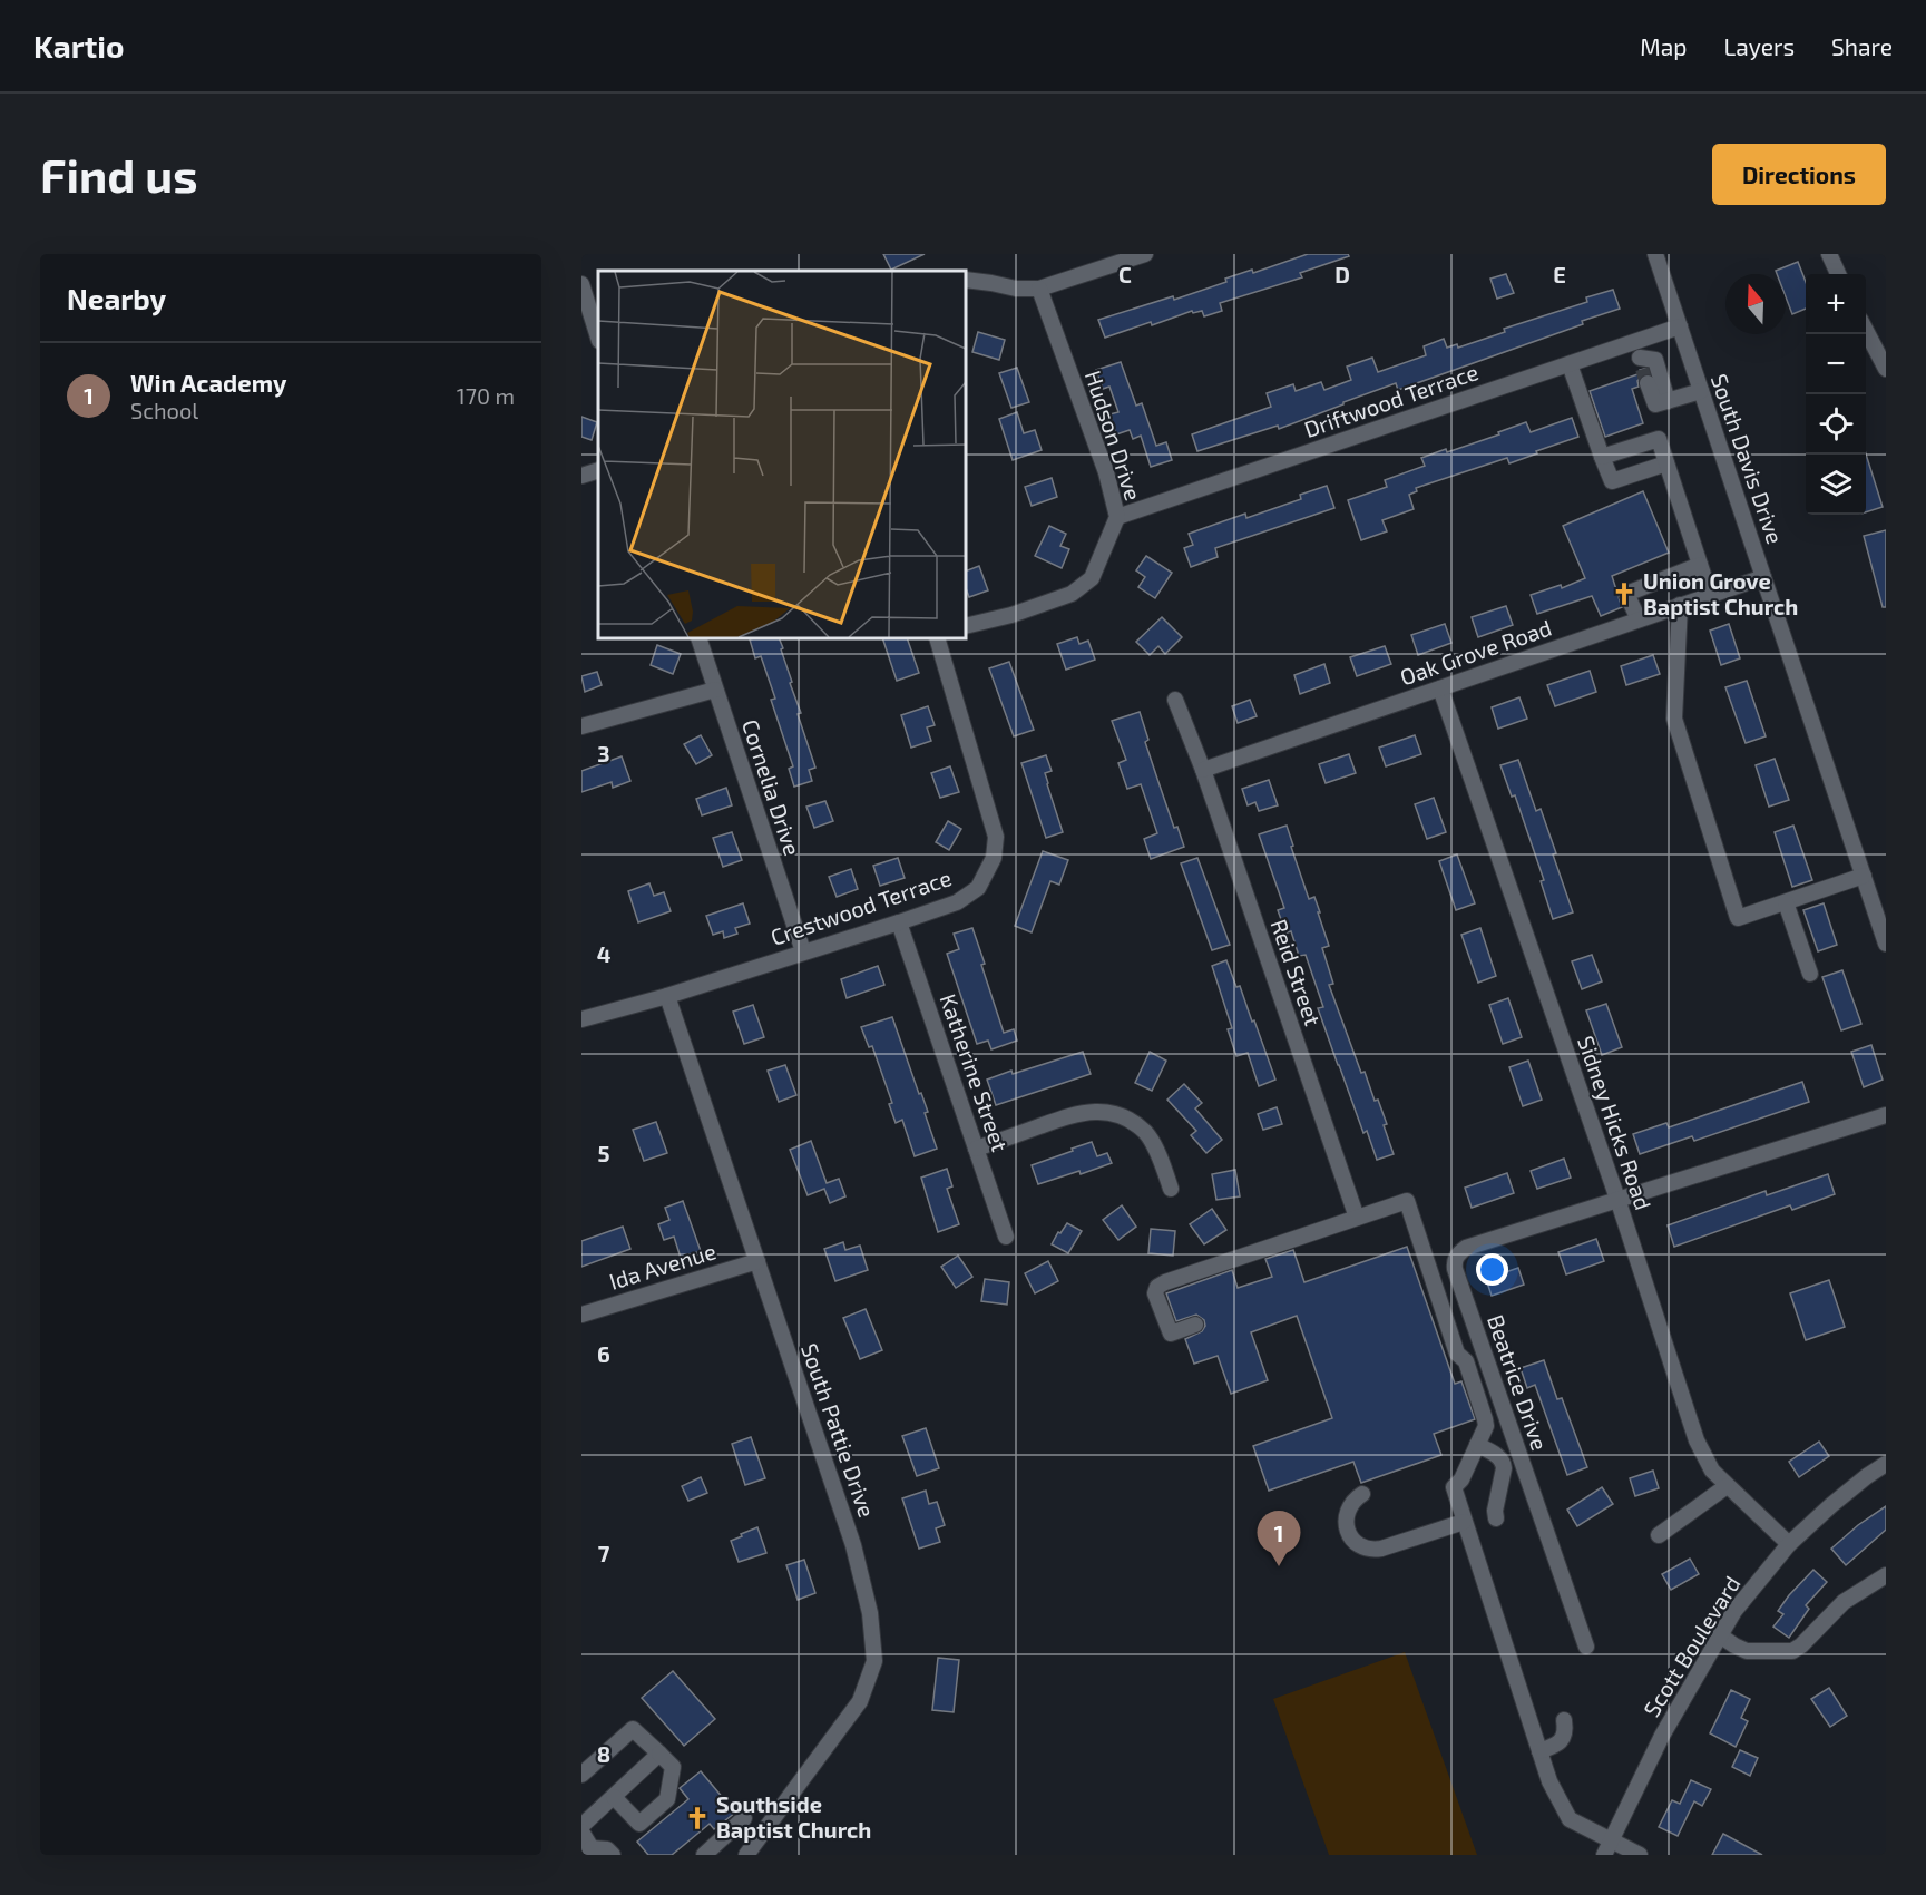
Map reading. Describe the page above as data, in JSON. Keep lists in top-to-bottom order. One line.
{"streets":{"street":["Driftwood Terrace","Hudson Drive","South Davis Drive","Oak Grove Road","Cornelia Drive","Crestwood Terrace","Reid Street","Katherine Street","Sidney Hicks Road","Ida Avenue","Beatrice Drive","South Pattie Drive","Scott Boulevard"]},"crossings":[["Driftwood Terrace","Hudson Drive"],["Driftwood Terrace","South Davis Drive"],["South Davis Drive","Oak Grove Road"],["Oak Grove Road","Reid Street"],["Oak Grove Road","Sidney Hicks Road"],["Cornelia Drive","Crestwood Terrace"],["Crestwood Terrace","Katherine Street"],["Crestwood Terrace","South Pattie Drive"],["Sidney Hicks Road","Beatrice Drive"],["Sidney Hicks Road","Scott Boulevard"],["Ida Avenue","South Pattie Drive"]],"places":{"church":["Union Grove Baptist Church","Southside Baptist Church"]},"north":"top","page":{"header":"Kartio","nav":["Map","Layers","Share"],"buttons":"Directions","title":"Find us","heading":"Nearby","map_buttons":["+","−"],"list":[{"mark":"1","name":"Win Academy","note":"School","value":"170 m"}],"pins":"1"},"grid":{"columns":["C","D","E"],"rows":["3","4","5","6","7","8"]}}
